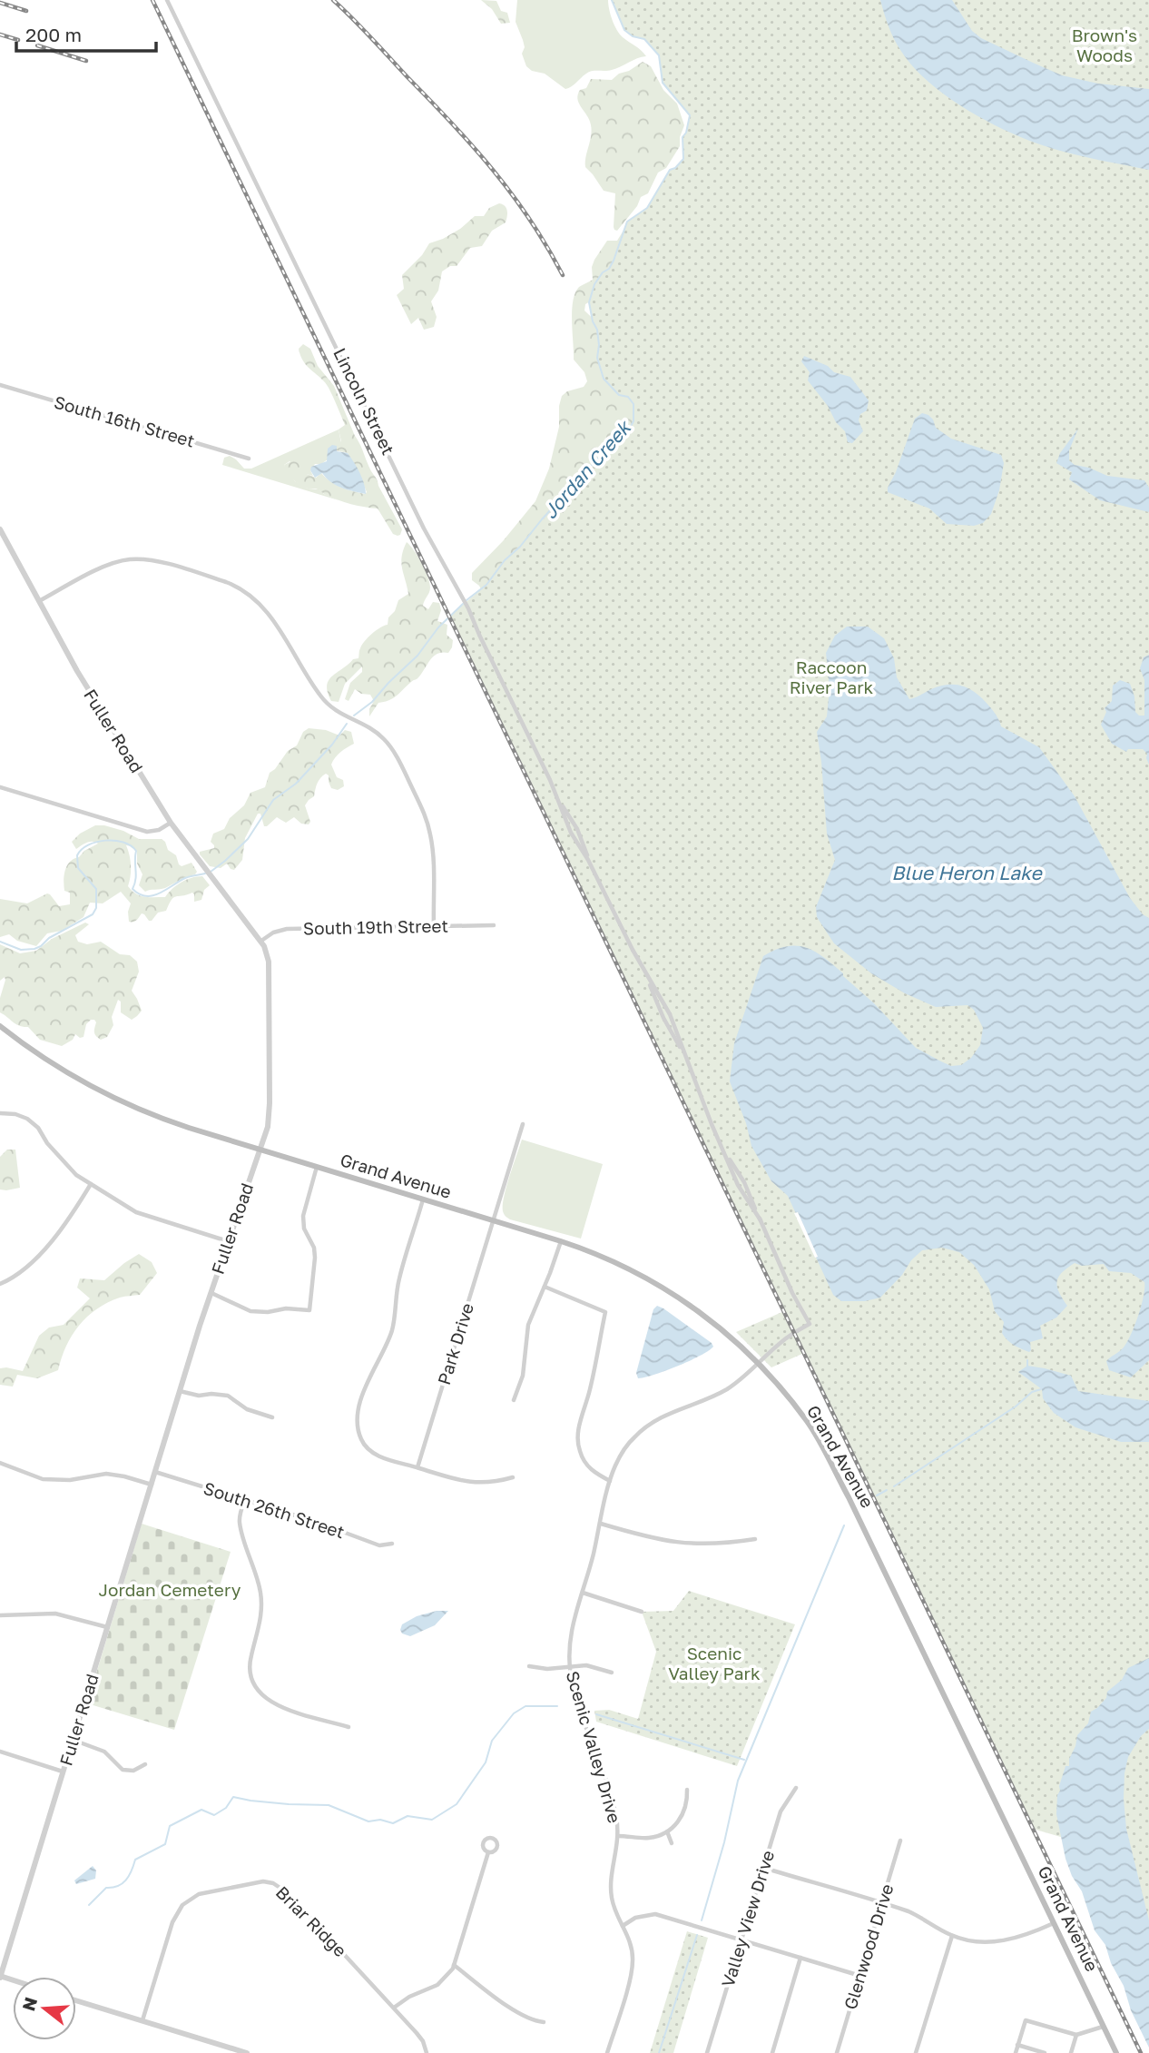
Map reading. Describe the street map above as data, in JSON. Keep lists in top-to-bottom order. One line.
{"streets":{"main road":["Grand Avenue"],"street":["Lincoln Street","South 16th Street","Fuller Road","South 19th Street","Park Drive","South 26th Street","Scenic Valley Drive","Valley View Drive","Briar Ridge","Glenwood Drive"]},"crossings":[["Lincoln Street","Grand Avenue"],["Lincoln Street","Scenic Valley Drive"],["Fuller Road","South 19th Street"],["Fuller Road","Grand Avenue"],["Fuller Road","South 26th Street"],["Grand Avenue","Park Drive"],["Grand Avenue","Scenic Valley Drive"]],"water":["Jordan Creek","Blue Heron Lake"],"parks":["Brown's Woods","Raccoon River Park","Jordan Cemetery","Scenic Valley Park"],"scale_bar":"200 m","north":"left"}
